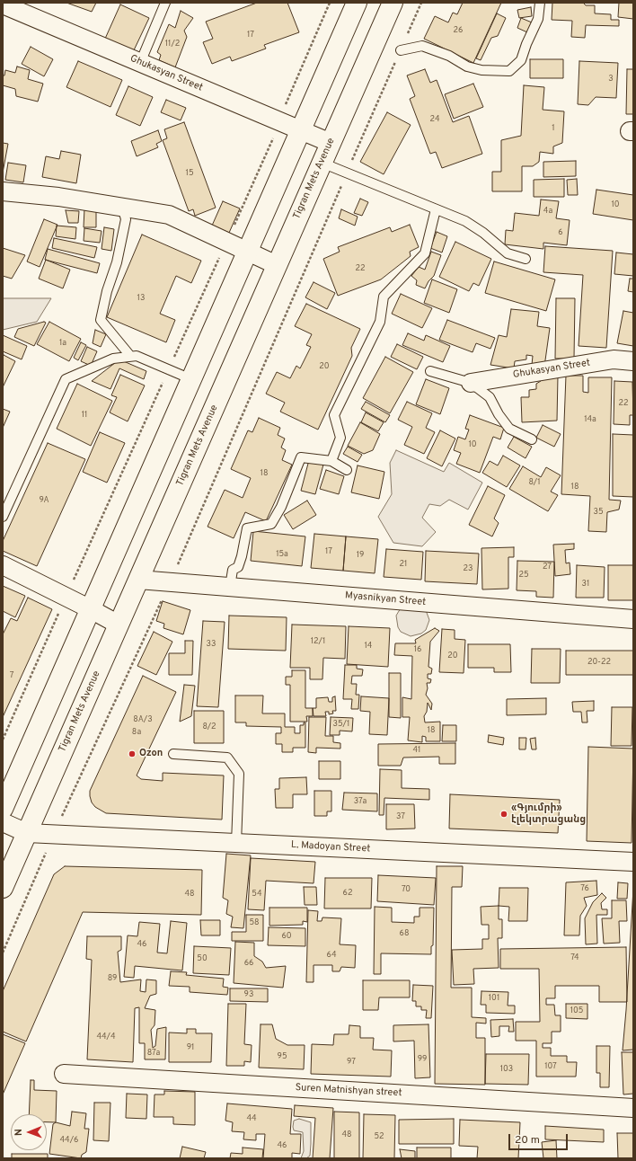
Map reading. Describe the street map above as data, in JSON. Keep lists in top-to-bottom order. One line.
{"streets":{"main road":["Tigran Mets Avenue"],"street":["Ghukasyan Street","Myasnikyan Street","L. Madoyan Street","Suren Matnishyan street"]},"crossings":[["Ghukasyan Street","Tigran Mets Avenue"],["Tigran Mets Avenue","Myasnikyan Street"],["Tigran Mets Avenue","L. Madoyan Street"]],"places":["Ozon","«Գյումրի» էլեկտրացանց"],"house_numbers":["26","17","11/2","3","24","1","15","10","4a","6","22","13","1a","20","22","11","14a","10","18","8/1","18","9A","35","17","15a","19","21","27","23","25","31","12/1","33","14","16","20","20-22","7","8A/3","35/1","8/2","18","8a","41","37a","37","76","70","62","48","54","58","68","60","46","64","74","50","66","89","93","101","105","44/4","91","87a","95","99","97","107","103","44","48","52","44/6","46"],"scale_bar":"20 m","north":"left"}
